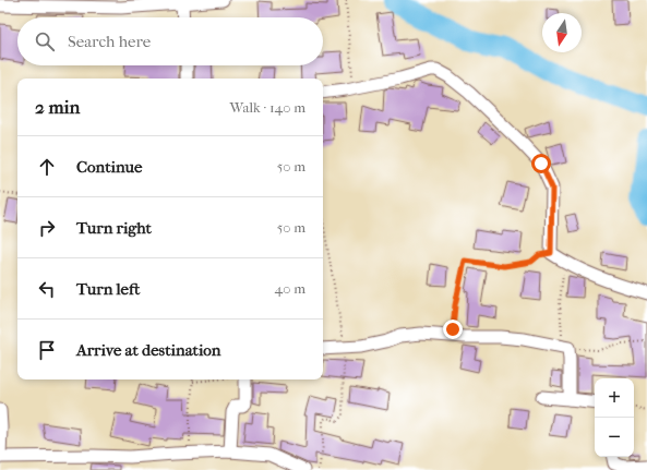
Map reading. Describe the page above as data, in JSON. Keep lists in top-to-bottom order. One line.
{"north":"bottom","page":{"search":"Search here","heading":["2 min","Walk · 140 m"],"list":[["Continue","50 m"],["Turn right","50 m"],["Turn left","40 m"],"Arrive at destination"],"map_buttons":["+","−"]}}
